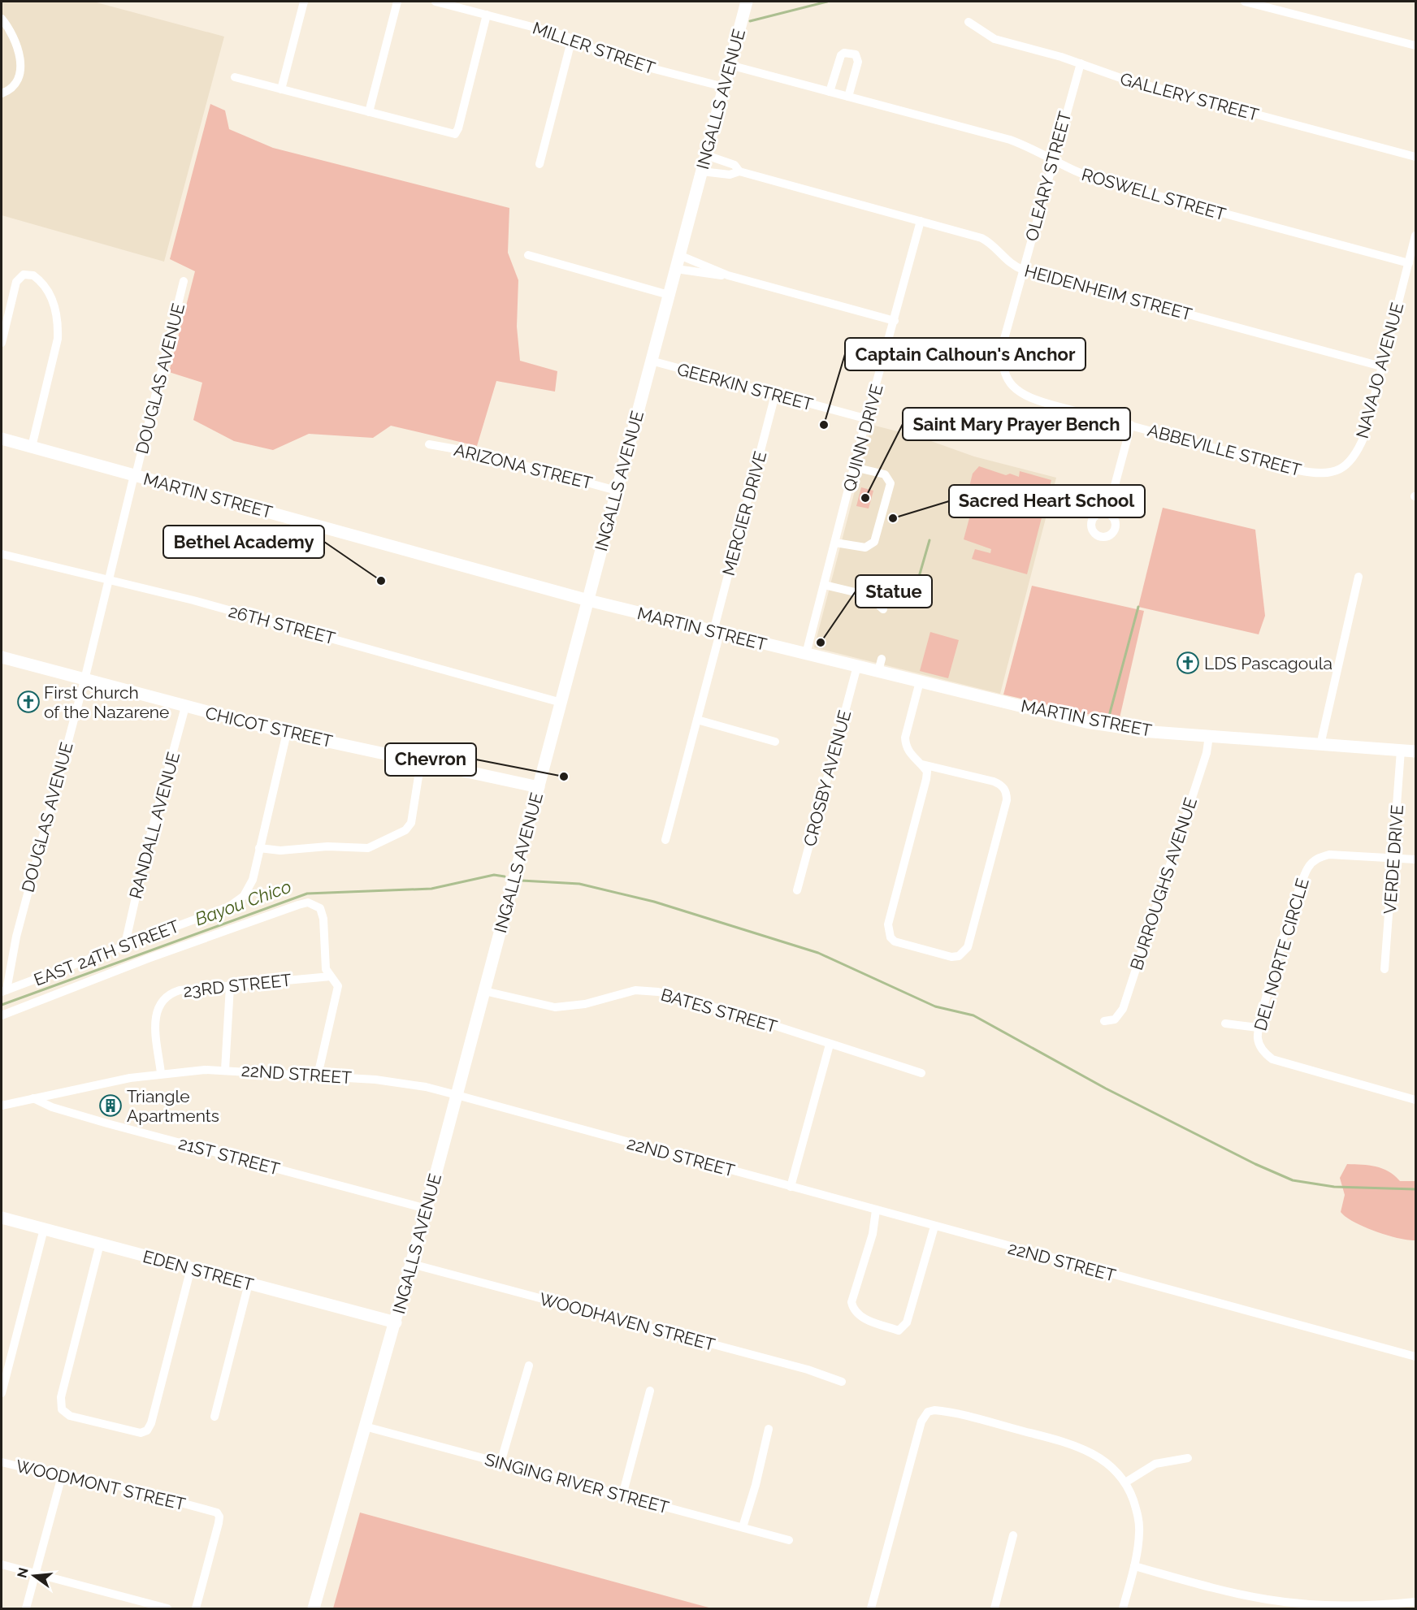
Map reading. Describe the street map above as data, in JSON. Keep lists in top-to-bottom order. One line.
{"streets":{"main road":["INGALLS AVENUE","MARTIN STREET","CHICOT STREET","EDEN STREET"],"street":["MILLER STREET","GALLERY STREET","OLEARY STREET","ROSWELL STREET","HEIDENHEIM STREET","NAVAJO AVENUE","DOUGLAS AVENUE","GEERKIN STREET","QUINN DRIVE","ABBEVILLE STREET","ARIZONA STREET","MERCIER DRIVE","26TH STREET","CROSBY AVENUE","RANDALL AVENUE","VERDE DRIVE","BURROUGHS AVENUE","EAST 24TH STREET","DEL NORTE CIRCLE","23RD STREET","BATES STREET","22ND STREET","21ST STREET","WOODHAVEN STREET","SINGING RIVER STREET","WOODMONT STREET"]},"crossings":[["MILLER STREET","INGALLS AVENUE"],["GALLERY STREET","OLEARY STREET"],["INGALLS AVENUE","ROSWELL STREET"],["INGALLS AVENUE","HEIDENHEIM STREET"],["INGALLS AVENUE","GEERKIN STREET"],["INGALLS AVENUE","ARIZONA STREET"],["INGALLS AVENUE","MARTIN STREET"],["INGALLS AVENUE","26TH STREET"],["INGALLS AVENUE","CHICOT STREET"],["INGALLS AVENUE","BATES STREET"],["INGALLS AVENUE","22ND STREET"],["INGALLS AVENUE","21ST STREET"],["INGALLS AVENUE","EDEN STREET"],["INGALLS AVENUE","WOODHAVEN STREET"],["INGALLS AVENUE","SINGING RIVER STREET"],["OLEARY STREET","ROSWELL STREET"],["OLEARY STREET","HEIDENHEIM STREET"],["OLEARY STREET","ABBEVILLE STREET"],["ROSWELL STREET","NAVAJO AVENUE"],["HEIDENHEIM STREET","NAVAJO AVENUE"],["HEIDENHEIM STREET","QUINN DRIVE"],["NAVAJO AVENUE","ABBEVILLE STREET"],["DOUGLAS AVENUE","MARTIN STREET"],["DOUGLAS AVENUE","26TH STREET"],["DOUGLAS AVENUE","CHICOT STREET"],["DOUGLAS AVENUE","EAST 24TH STREET"],["GEERKIN STREET","QUINN DRIVE"],["GEERKIN STREET","MERCIER DRIVE"],["QUINN DRIVE","MARTIN STREET"],["MARTIN STREET","MERCIER DRIVE"],["MARTIN STREET","CROSBY AVENUE"],["MARTIN STREET","VERDE DRIVE"],["MARTIN STREET","BURROUGHS AVENUE"],["CHICOT STREET","RANDALL AVENUE"],["CHICOT STREET","EAST 24TH STREET"],["RANDALL AVENUE","EAST 24TH STREET"],["VERDE DRIVE","DEL NORTE CIRCLE"],["23RD STREET","22ND STREET"],["22ND STREET","21ST STREET"]],"water":["Bayou Chico"],"places":{"other":["Captain Calhoun's Anchor","Saint Mary Prayer Bench","Sacred Heart School","Bethel Academy","Statue","Chevron"],"church":["LDS Pascagoula","First Church of the Nazarene"],"building":["Triangle Apartments"]},"north":"left"}
